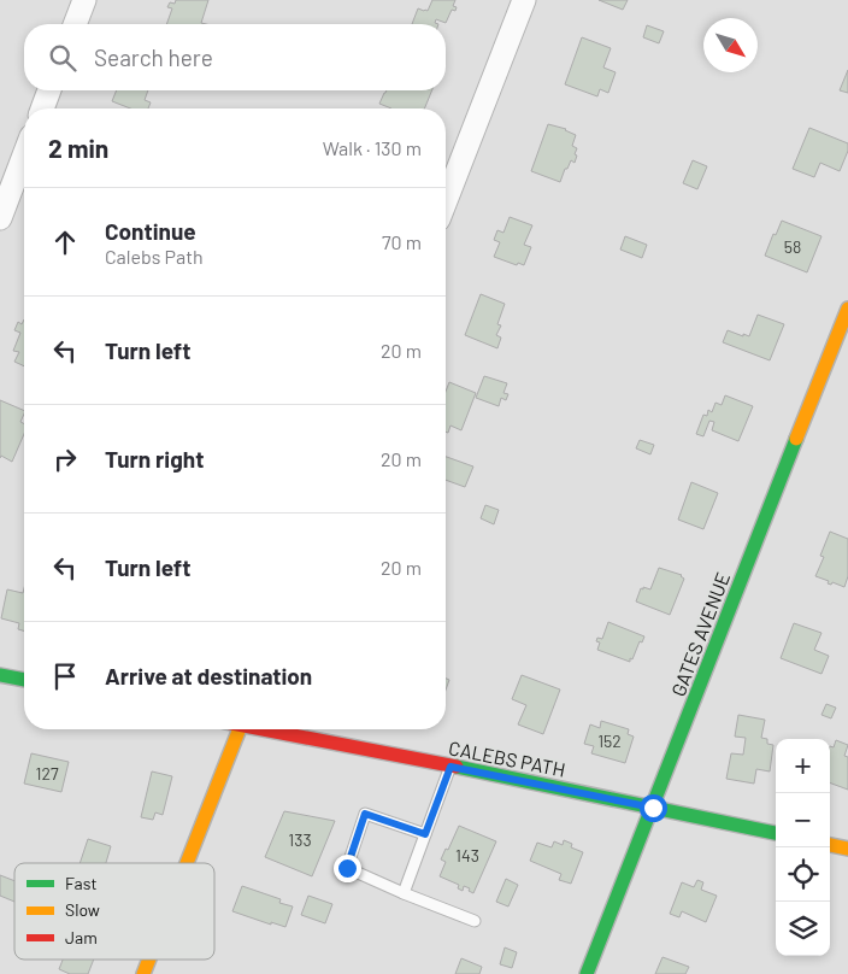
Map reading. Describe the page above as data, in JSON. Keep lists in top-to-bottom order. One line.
{"streets":{"street":["GATES AVENUE","CALEBS PATH"]},"crossings":[["GATES AVENUE","CALEBS PATH"]],"house_numbers":["58","152","127","133","143"],"legend":["Fast","Slow","Jam"],"north":"bottom right","page":{"search":"Search here","heading":["2 min","Walk · 130 m"],"list":[["Continue","Calebs Path","70 m"],["Turn left","20 m"],["Turn right","20 m"],["Turn left","20 m"],"Arrive at destination"],"map_buttons":["+","−"]}}
